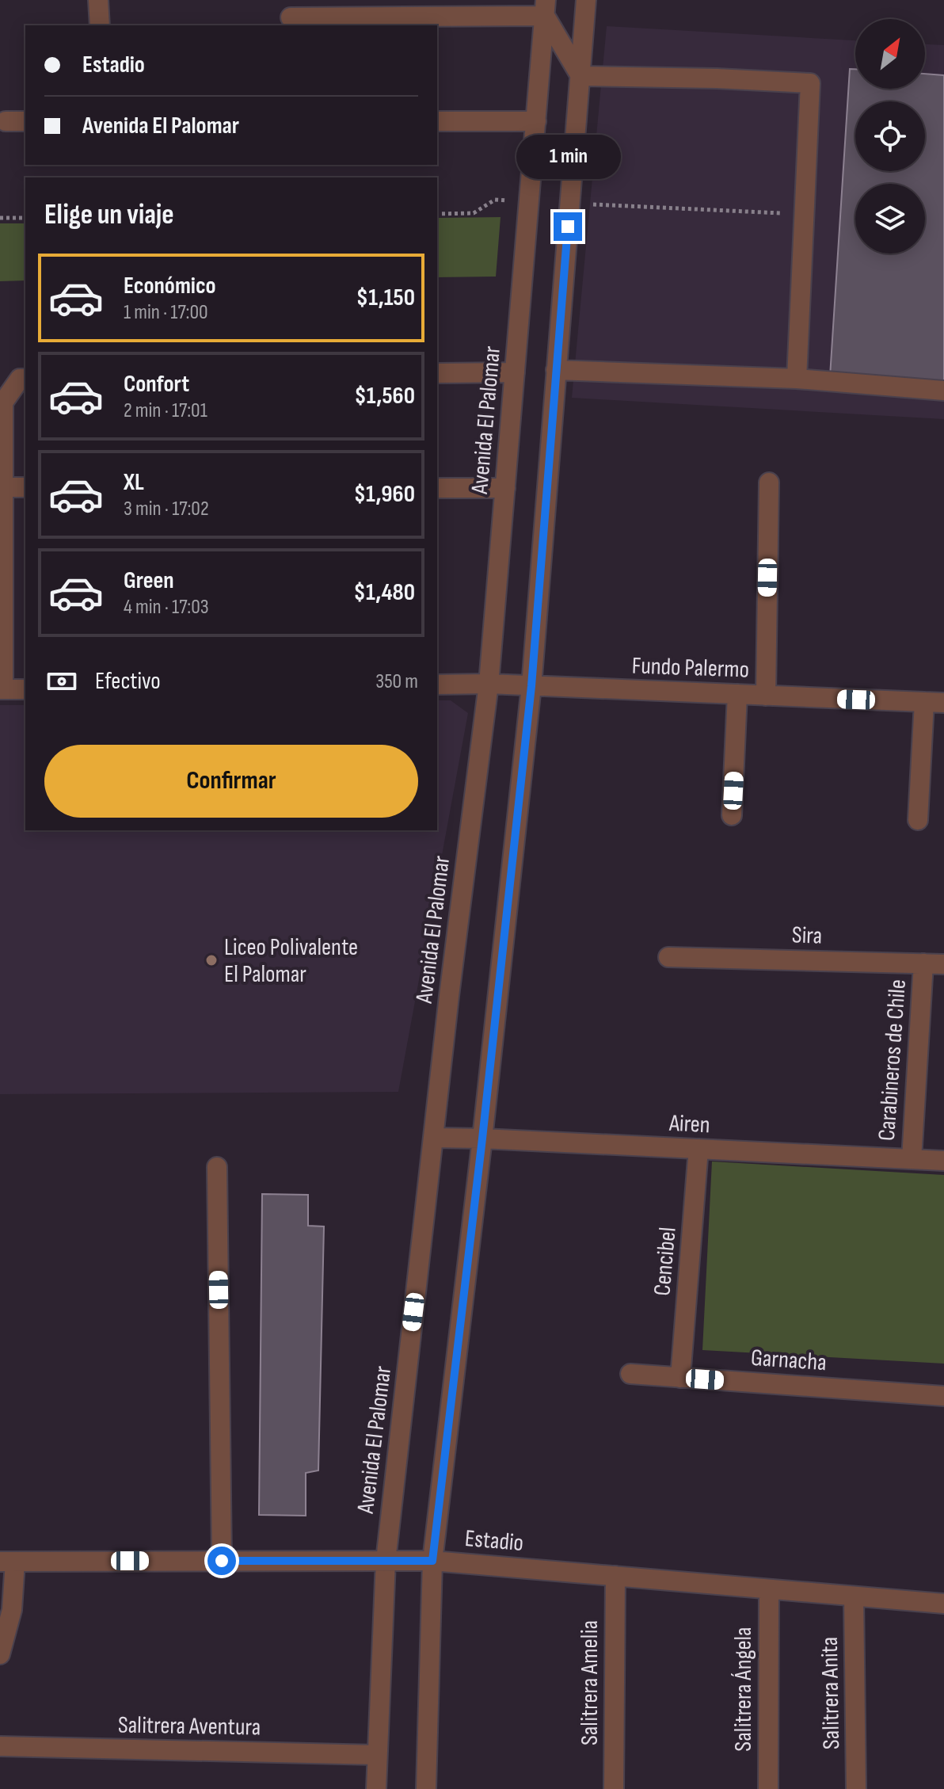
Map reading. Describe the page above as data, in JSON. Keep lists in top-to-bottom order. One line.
{"streets":{"street":["Avenida El Palomar","Fundo Palermo","Sira","Carabineros de Chile","Airen","Cencibel","Garnacha","Estadio","Salitrera Amelia","Salitrera Ángela","Salitrera Anita","Salitrera Aventura"]},"crossings":[["Avenida El Palomar","Fundo Palermo"],["Avenida El Palomar","Airen"],["Avenida El Palomar","Estadio"],["Avenida El Palomar","Salitrera Aventura"],["Sira","Carabineros de Chile"],["Carabineros de Chile","Airen"],["Airen","Cencibel"],["Cencibel","Garnacha"],["Estadio","Salitrera Amelia"],["Estadio","Salitrera Ángela"],["Estadio","Salitrera Anita"]],"places":["Liceo Polivalente El Palomar"],"north":"top right","page":{"banner":["Estadio","Avenida El Palomar"],"bubble":"1 min","heading":"Elige un viaje","list":[{"name":"Económico","note":"1 min · 17:00","value":"$1,150"},{"name":"Confort","note":"2 min · 17:01","value":"$1,560"},{"name":"XL","note":"3 min · 17:02","value":"$1,960"},{"name":"Green","note":"4 min · 17:03","value":"$1,480"}],"pay":["Efectivo","350 m"],"buttons":"Confirmar"}}
